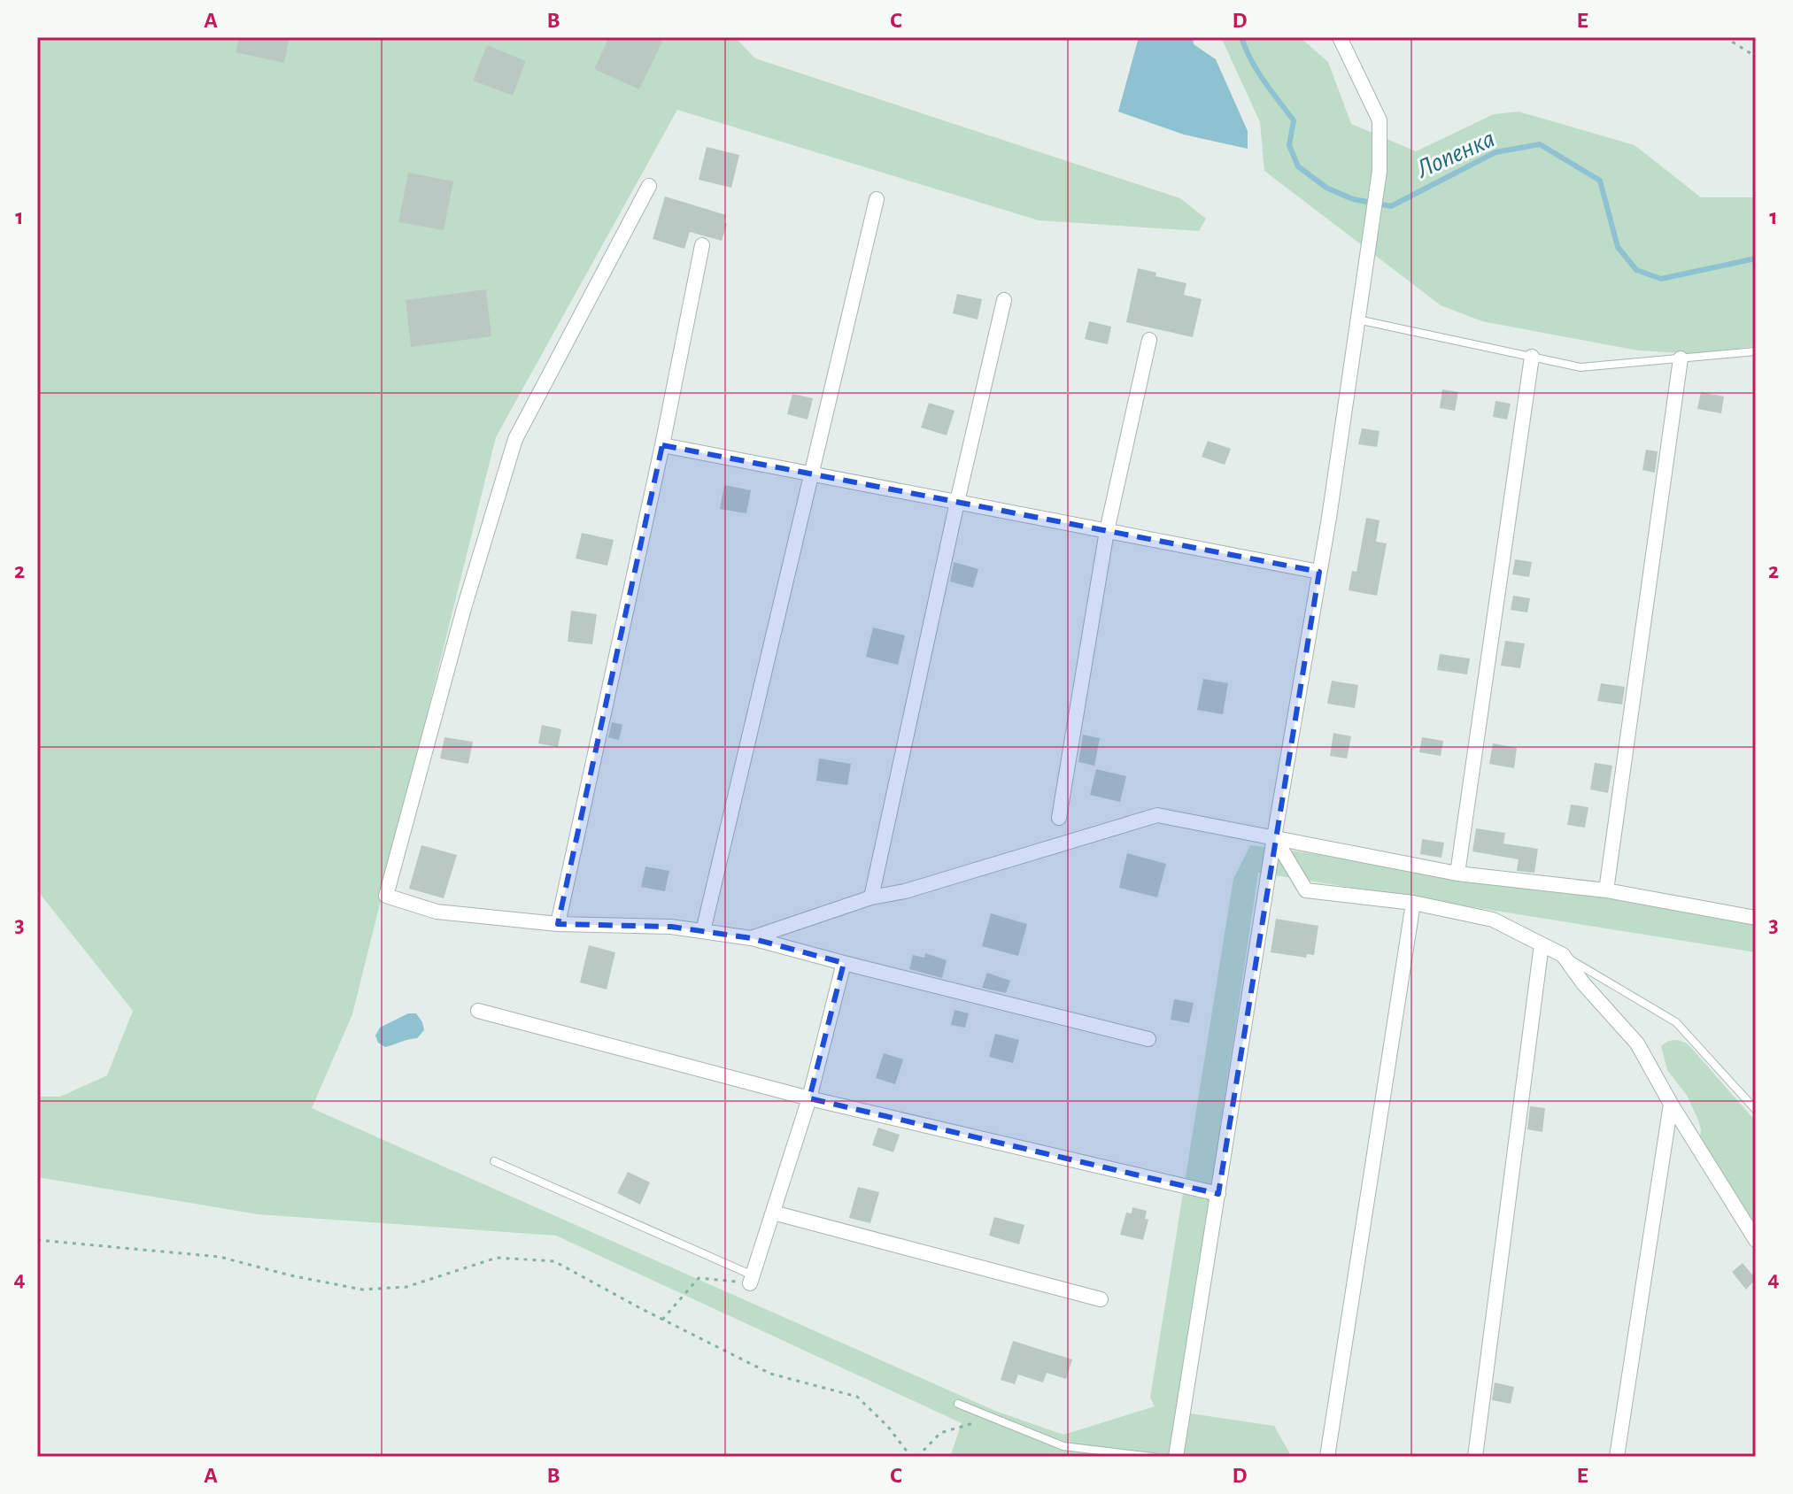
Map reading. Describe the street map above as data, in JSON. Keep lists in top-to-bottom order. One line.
{"water":["Лопенка"],"grid":{"columns":["A","B","C","D","E"],"rows":["1","2","3","4"]}}
